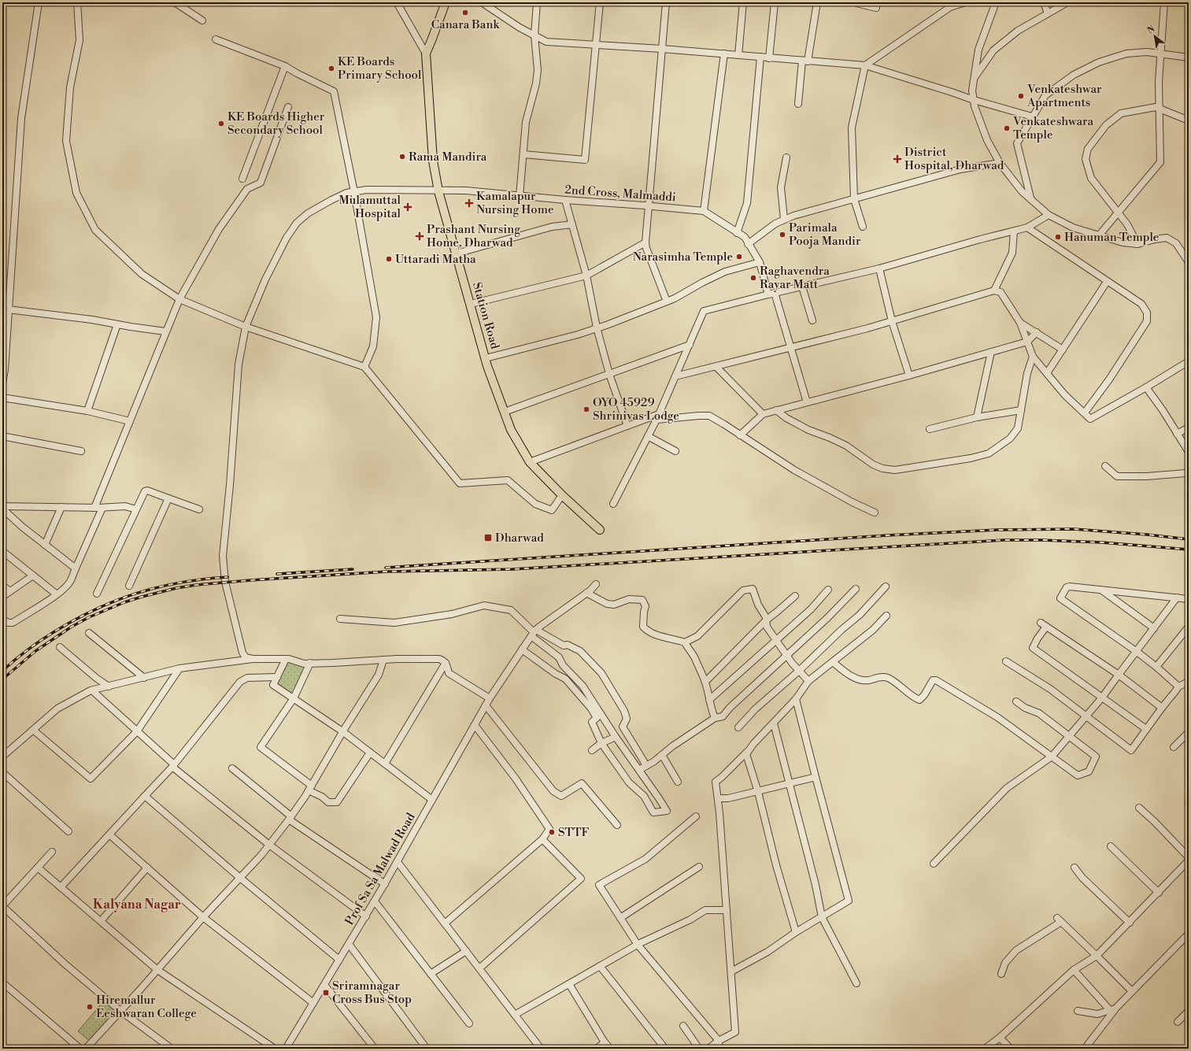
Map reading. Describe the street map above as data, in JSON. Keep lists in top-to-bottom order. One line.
{"streets":{"main road":["Station Road"],"street":["2nd Cross, Malmaddi","Prof Sa Sa Malwad Road"]},"crossings":[["2nd Cross, Malmaddi","Station Road"]],"districts":["Kalyana Nagar"],"places":{"other":["Canara Bank","KE Boards Primary School","Venkateshwar Apartments","KE Boards Higher Secondary School","Venkateshwara Temple","Rama Mandira","Parimala Pooja Mandir","Hanuman Temple","Narasimha Temple","Uttaradi Matha","Raghavendra Rayar Matt","OYO 45929 Shrinivas Lodge","STTF","Hiremallur Eeshwaran College"],"health":["District Hospital, Dharwad","Kamalapur Nursing Home","Mulamuttal Hospital","Prashant Nursing Home, Dharwad"],"transit":["Dharwad","Sriramnagar Cross Bus Stop"]},"north":"top left"}
